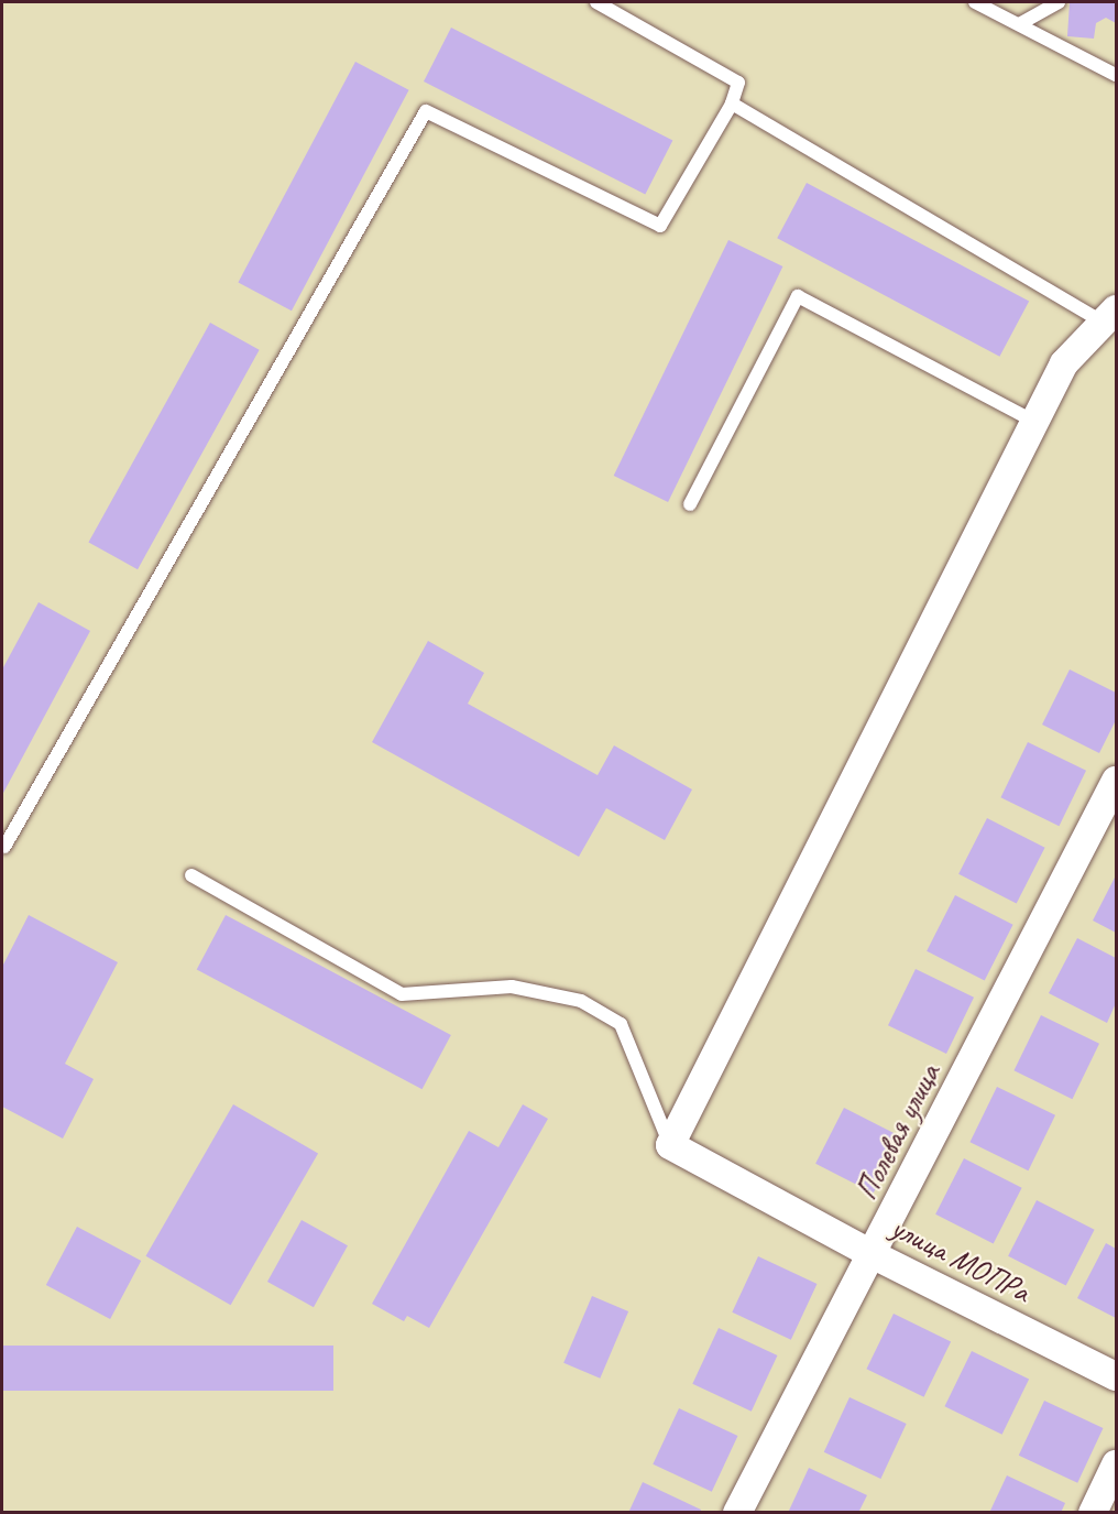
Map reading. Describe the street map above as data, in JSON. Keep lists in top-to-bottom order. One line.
{"streets":{"street":["Полевая улица","улица МОПРа"]},"crossings":[["Полевая улица","улица МОПРа"]]}
